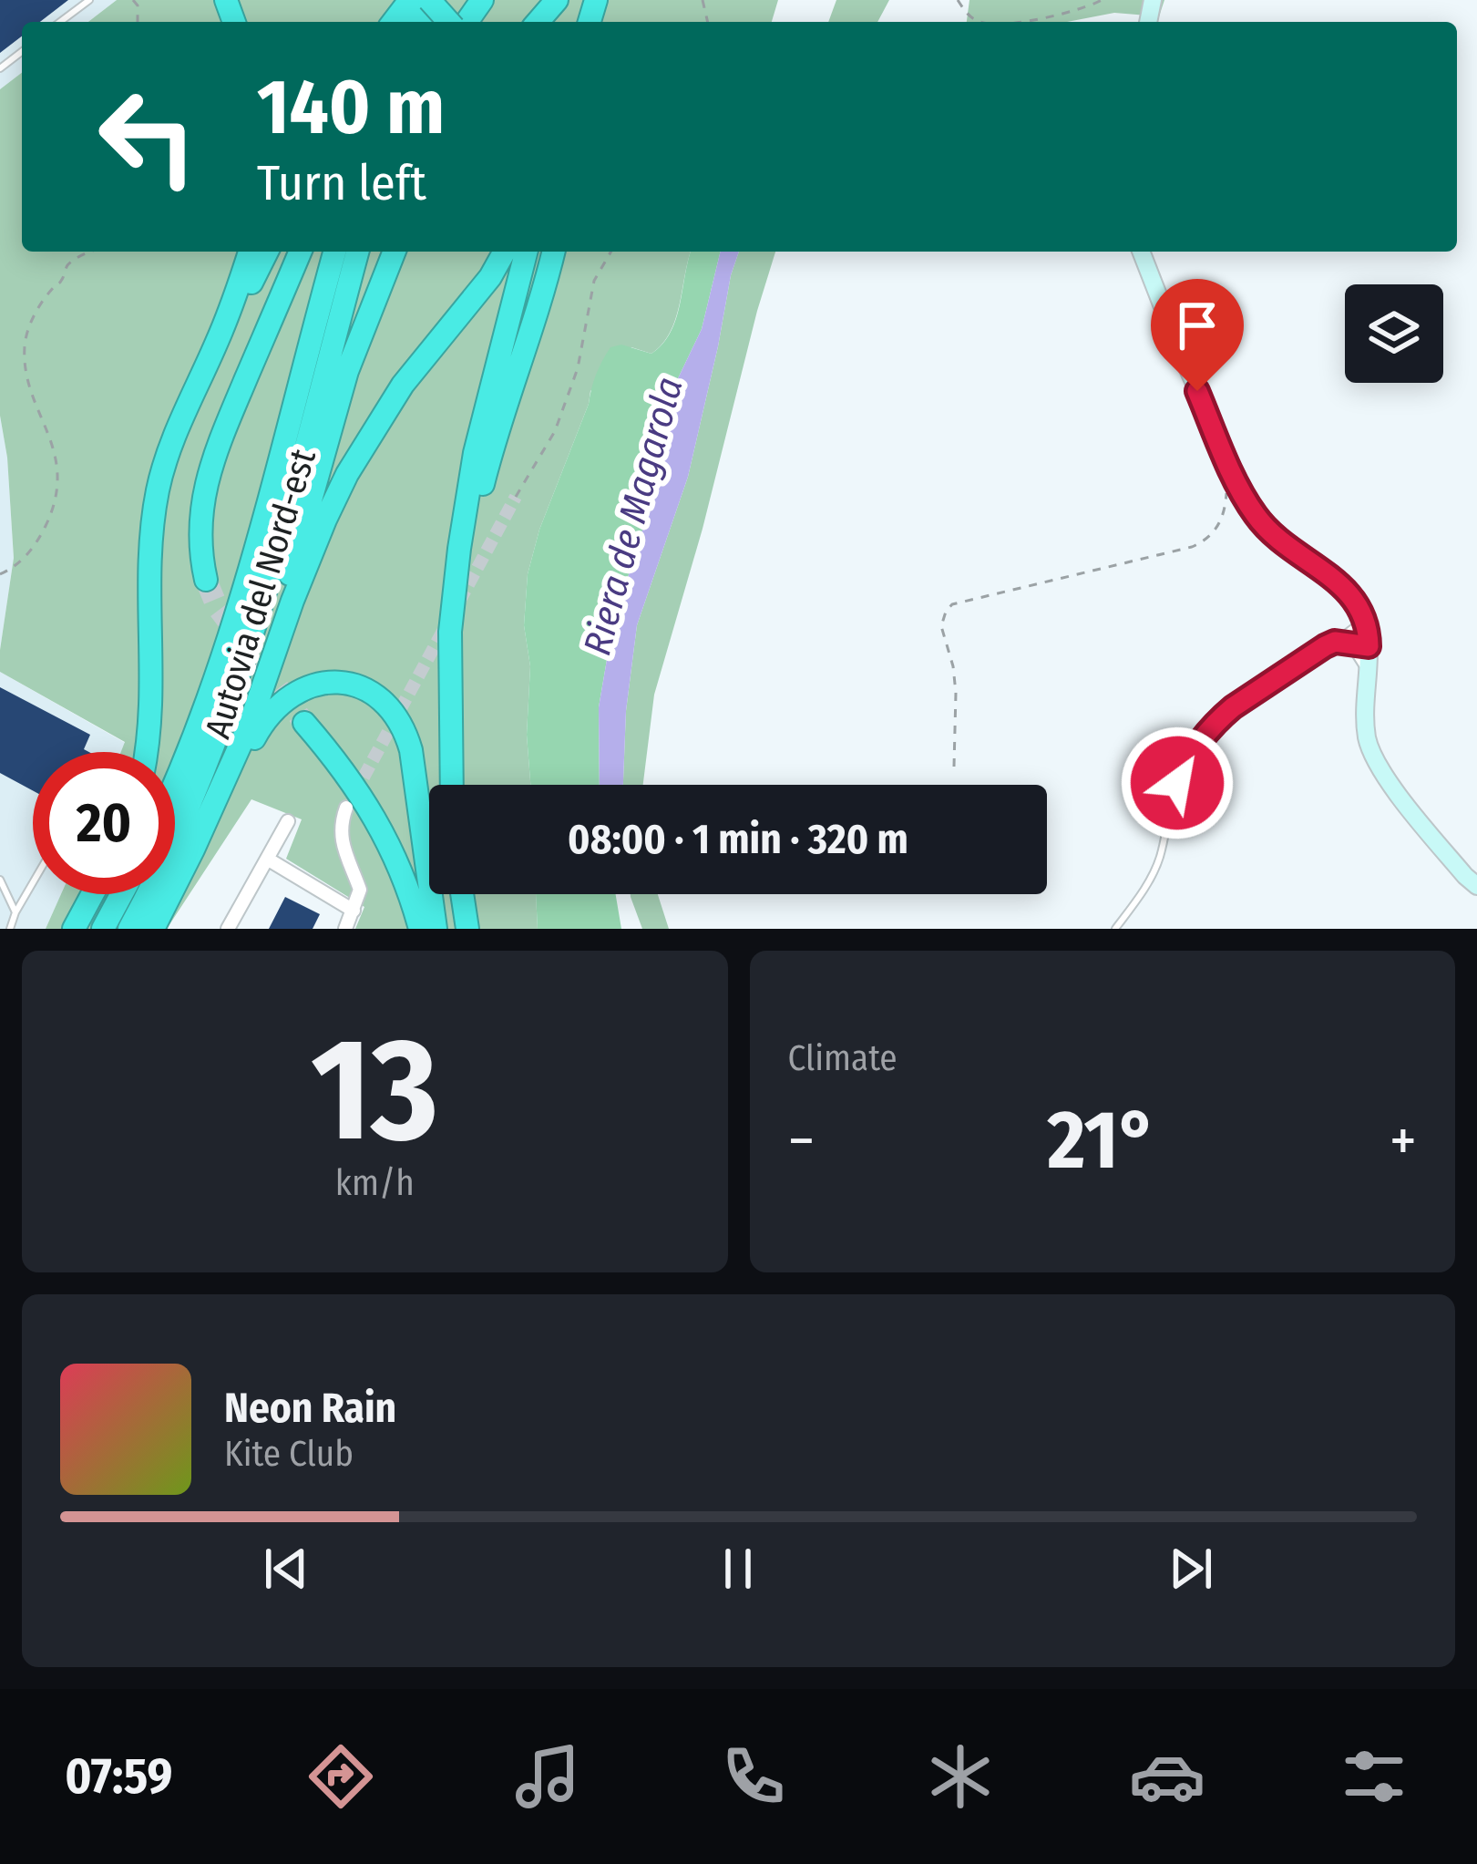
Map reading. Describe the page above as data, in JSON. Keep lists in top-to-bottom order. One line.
{"streets":{"highway":["Autovia del Nord-est"]},"water":["Riera de Magarola"],"page":{"turn":["140 m","Turn left"],"limit":"20","trip":"08:00 · 1 min · 320 m","tile":[["13","km/h"],"Climate"],"heat":["−","21°","+"],"song":["Neon Rain","Kite Club"],"tabs":"07:59"}}
